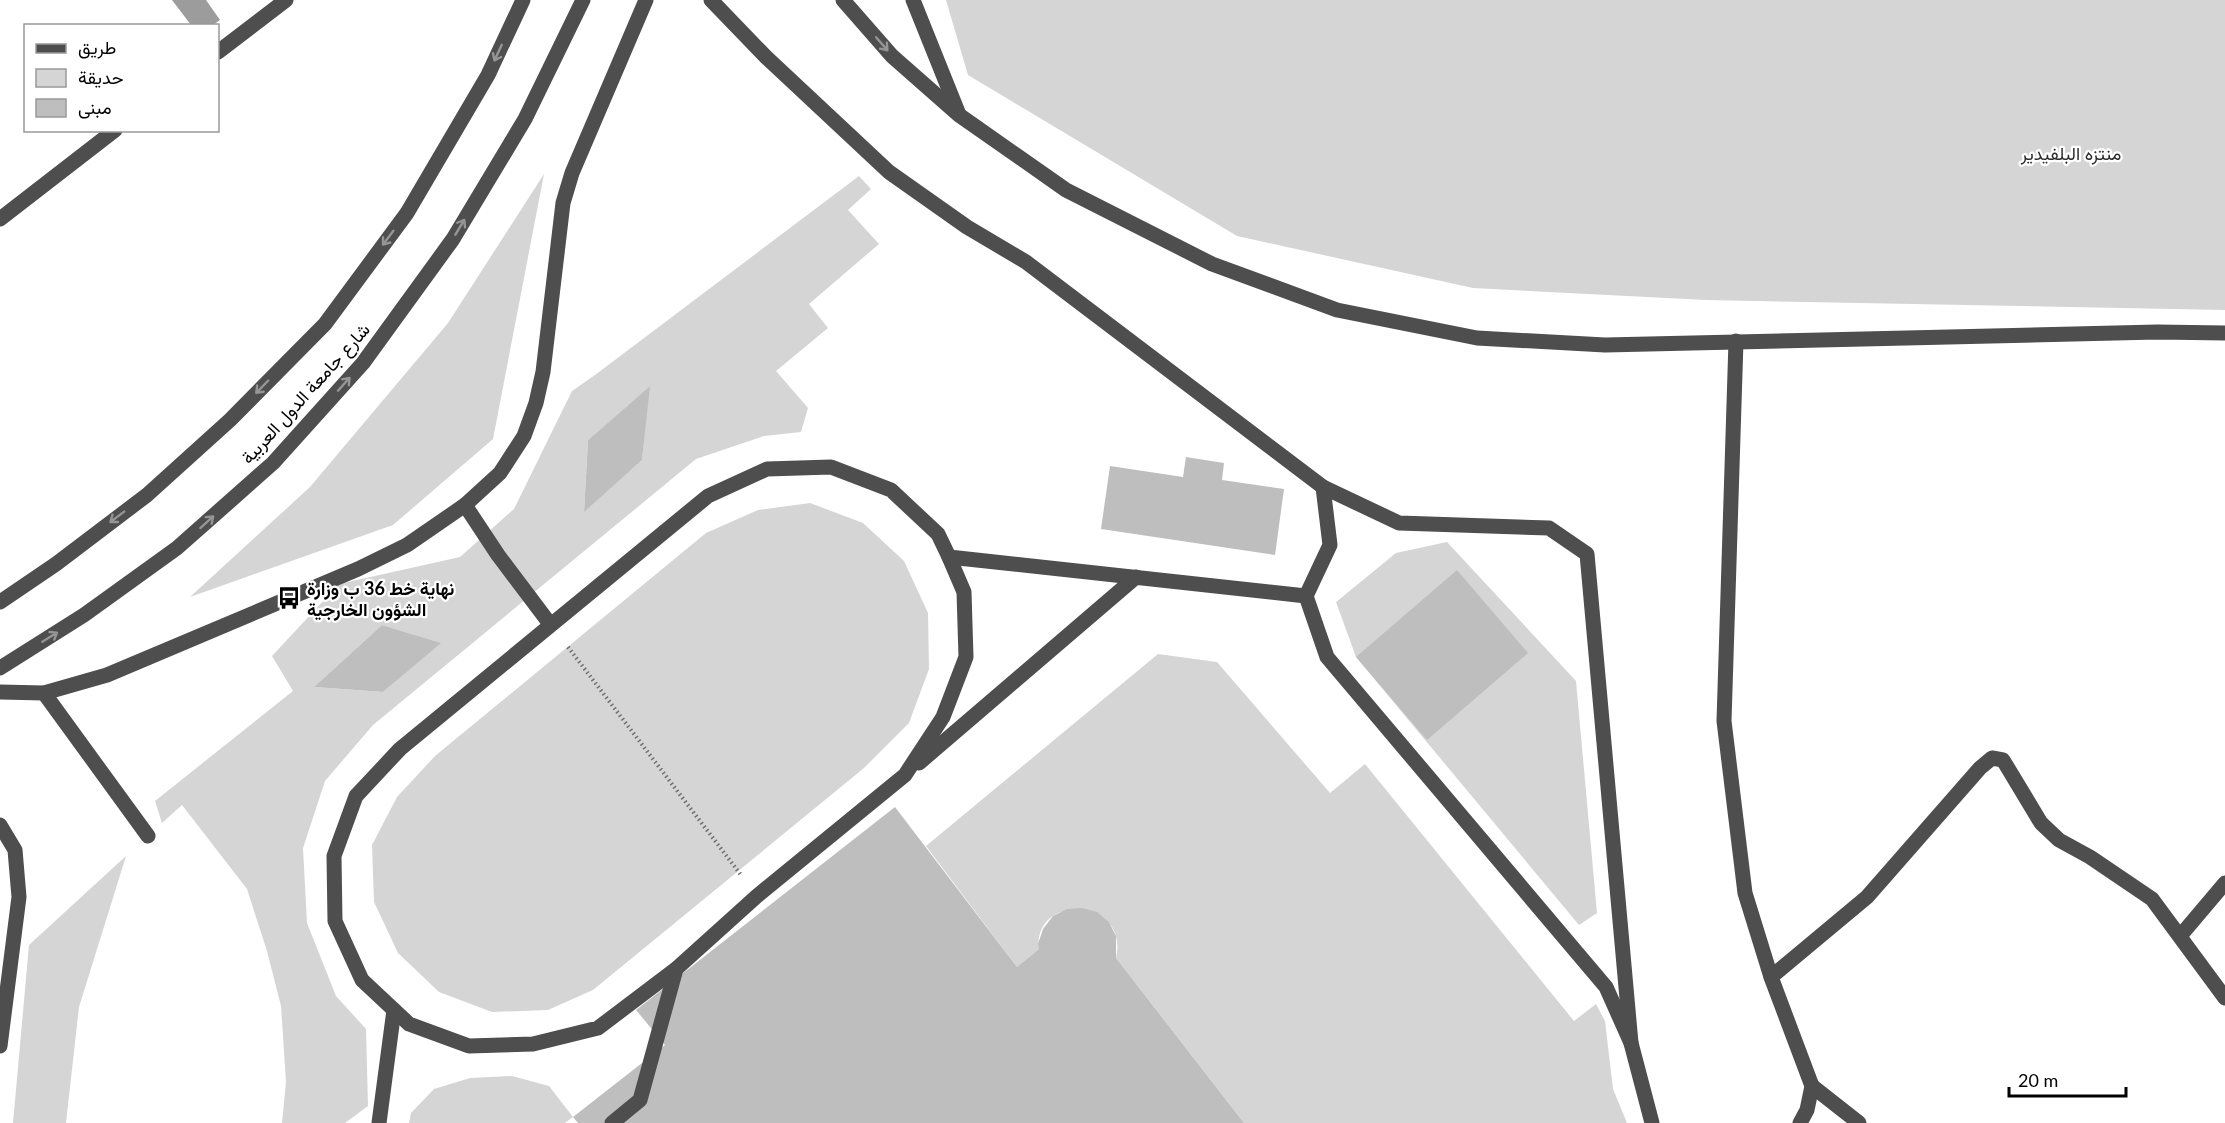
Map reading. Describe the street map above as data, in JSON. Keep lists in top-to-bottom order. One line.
{"streets":{"street":["شارع جامعة الدول العربية"]},"parks":["منتزه البلفيدير"],"places":{"bus stop":["نهاية خط 36 ب وزارة الشؤون الخارجية"]},"legend":["طريق","حديقة","مبنى"],"scale_bar":"20 m"}
